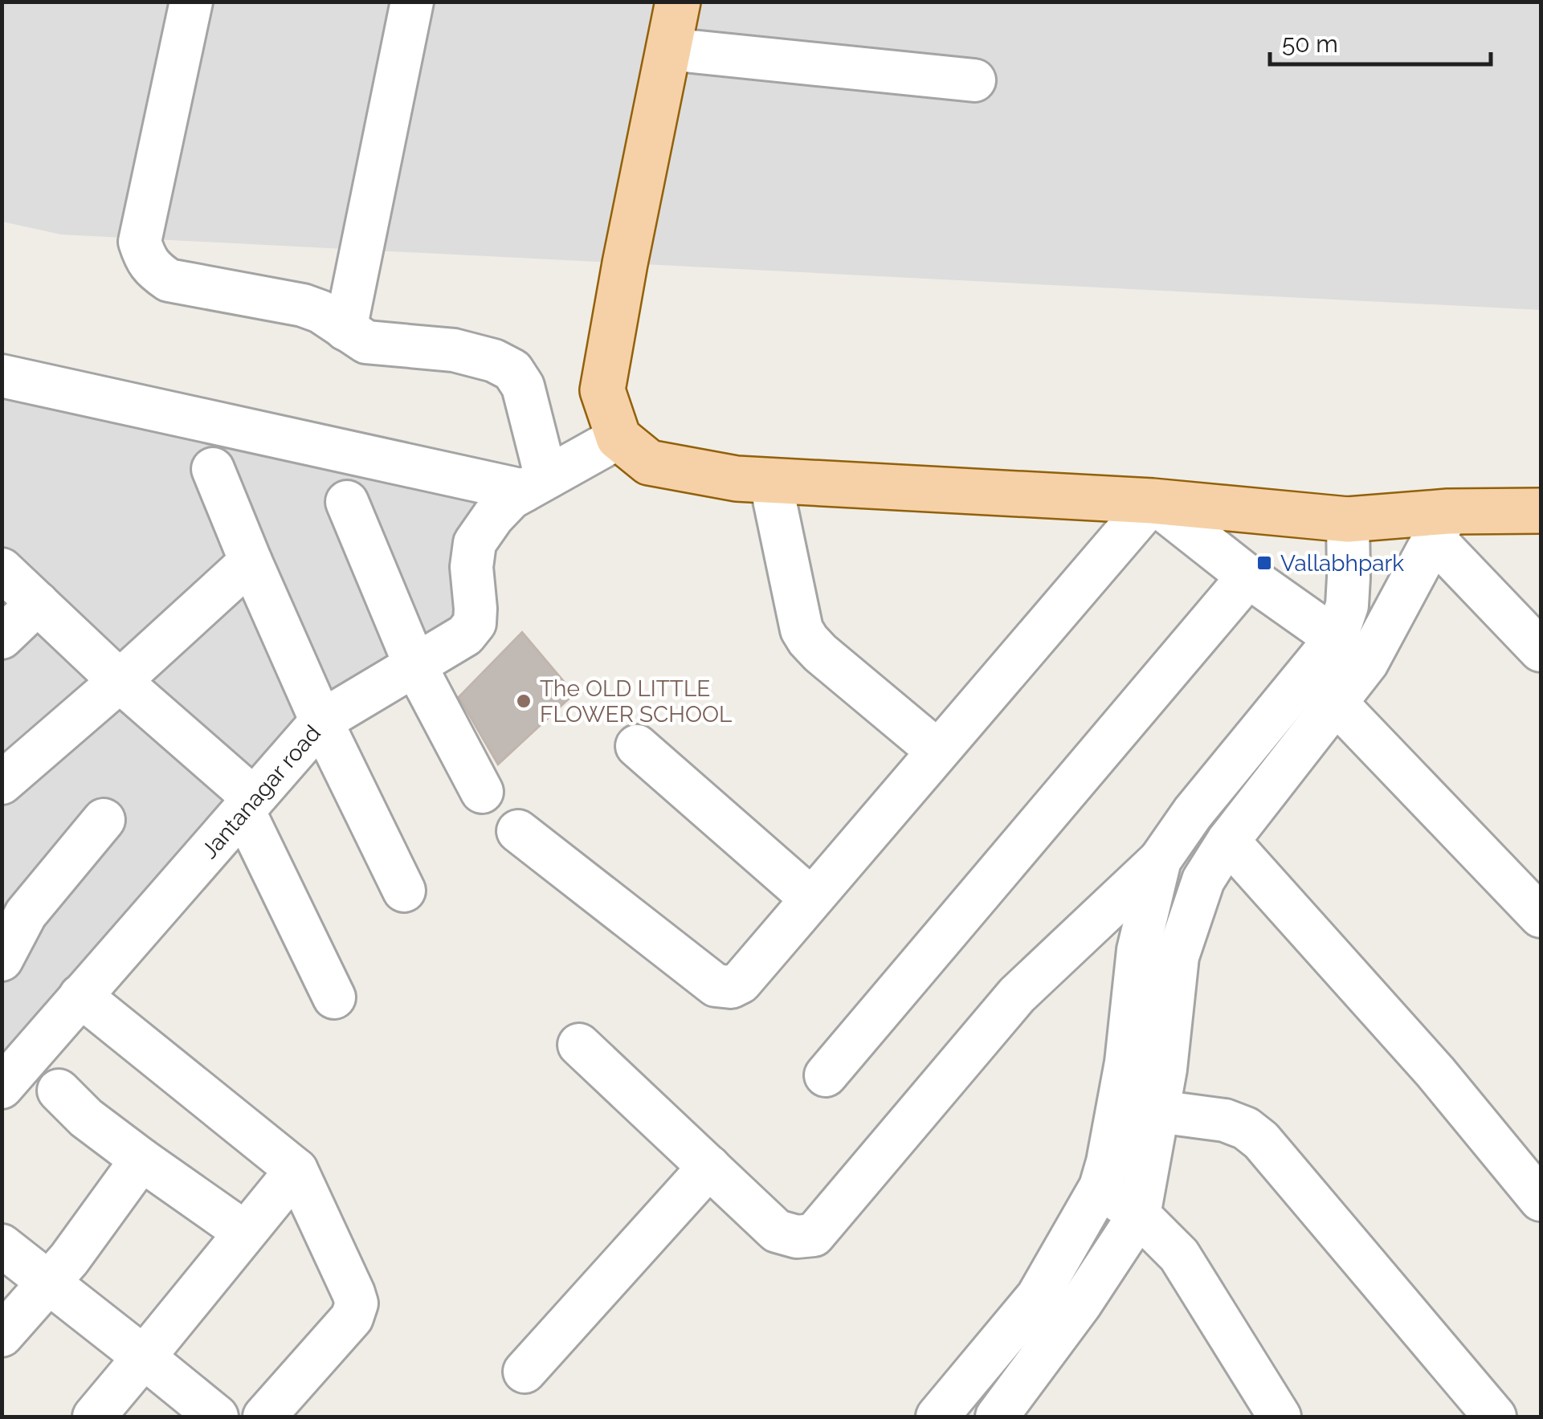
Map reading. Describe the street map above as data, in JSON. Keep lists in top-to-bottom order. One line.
{"streets":{"street":["Jantanagar road"]},"places":{"transit":["Vallabhpark"],"other":["The OLD LITTLE FLOWER SCHOOL"]},"scale_bar":"50 m"}
